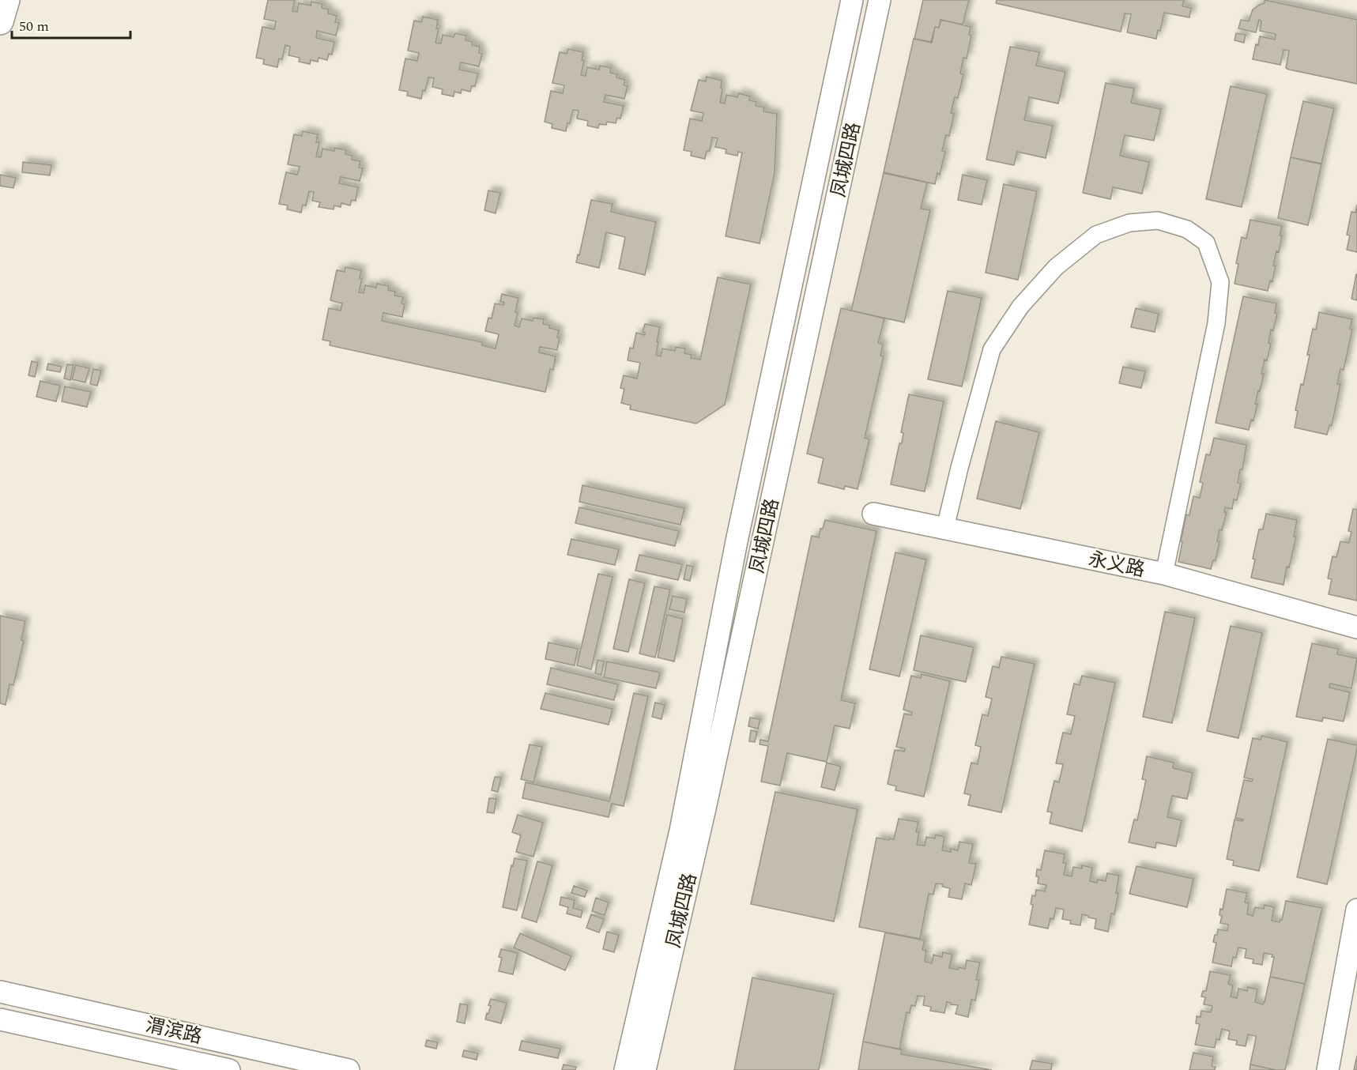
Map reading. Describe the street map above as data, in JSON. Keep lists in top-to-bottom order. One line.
{"streets":{"street":["凤城四路","永义路","渭滨路"]},"scale_bar":"50 m"}
